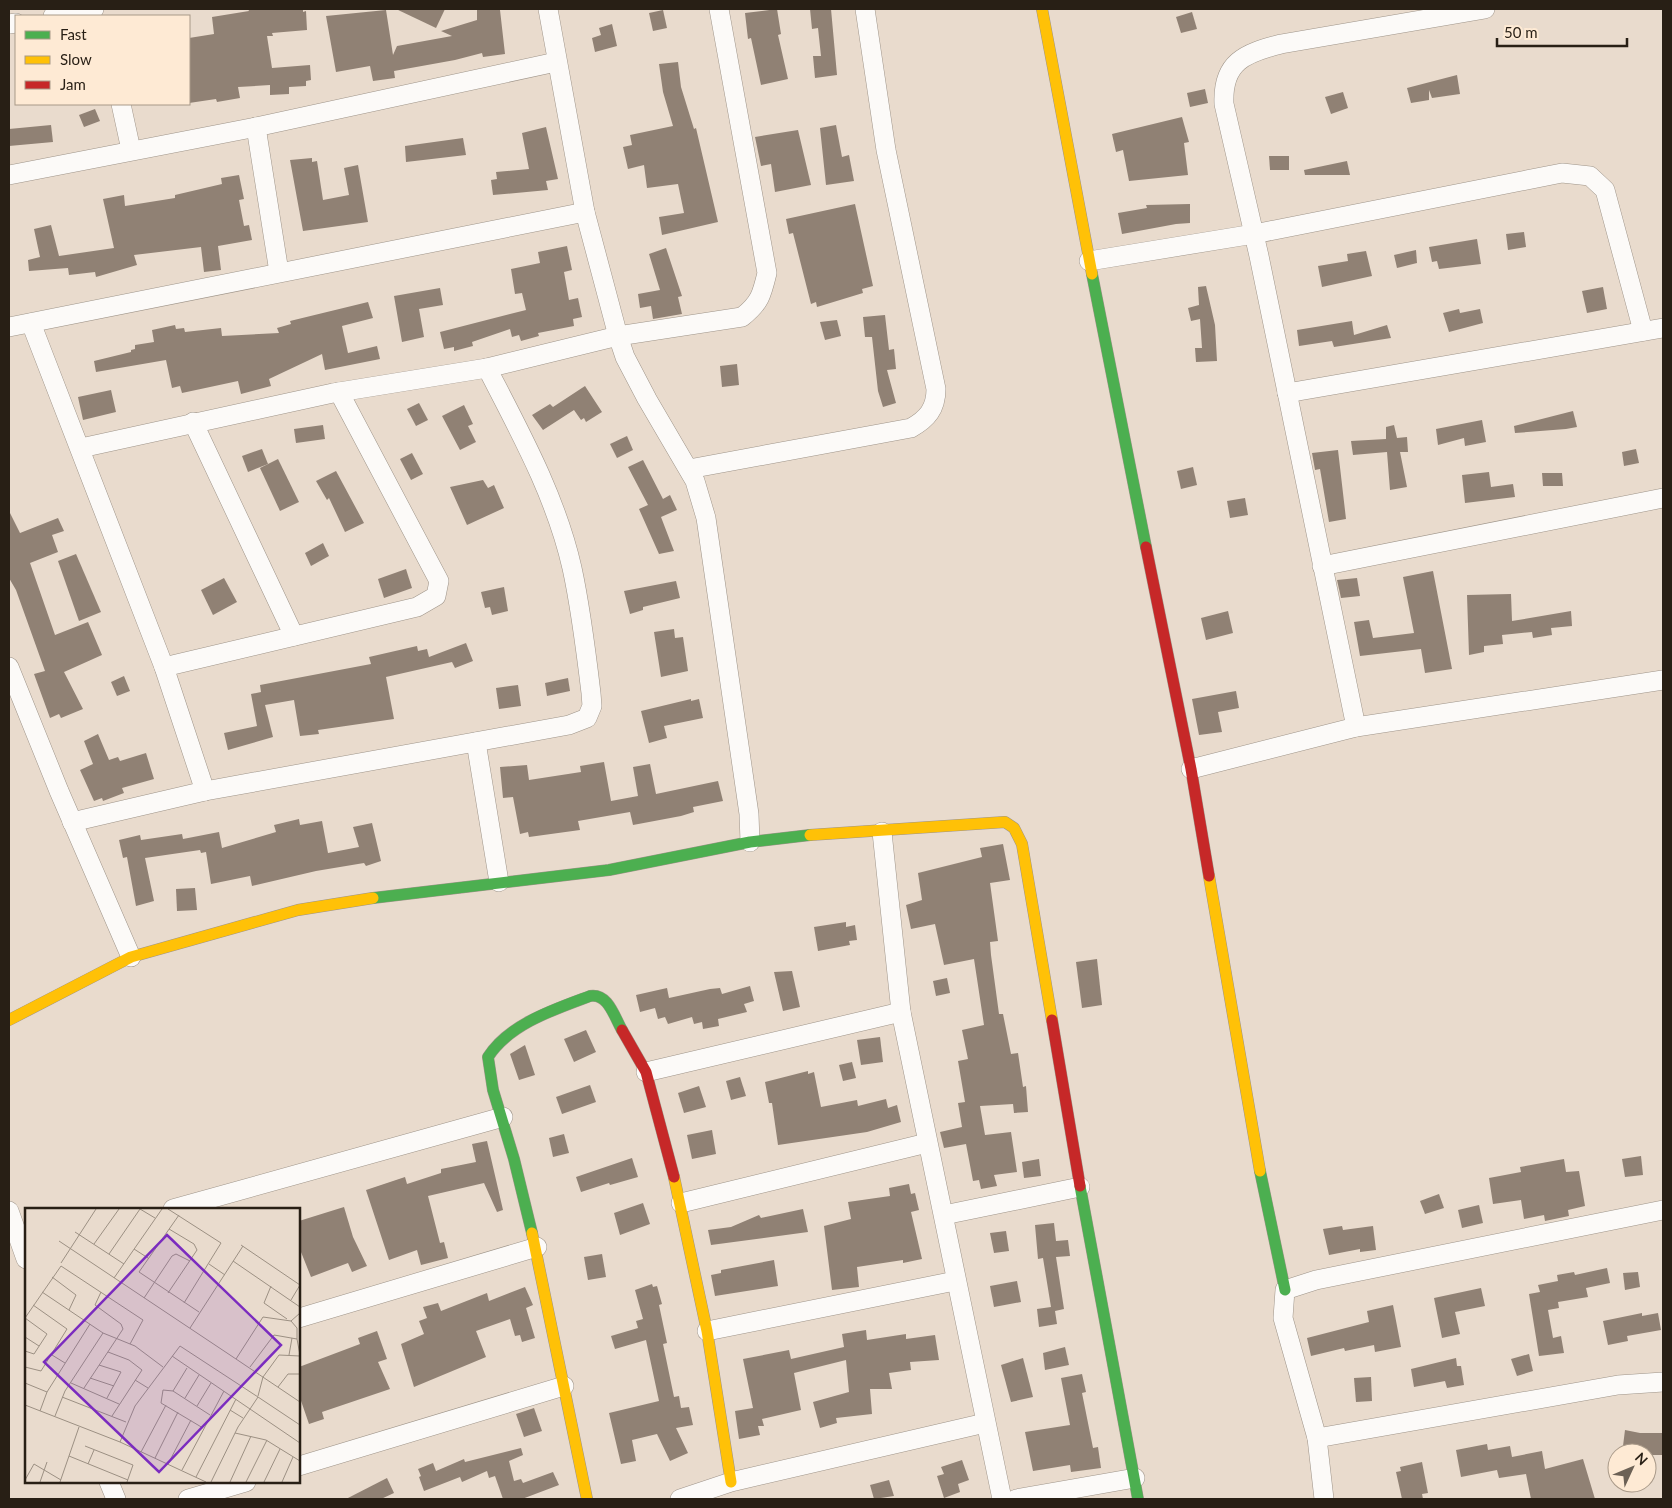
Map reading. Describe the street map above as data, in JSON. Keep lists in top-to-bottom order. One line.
{"legend":["Fast","Slow","Jam"],"scale_bar":"50 m","north":"top right"}
